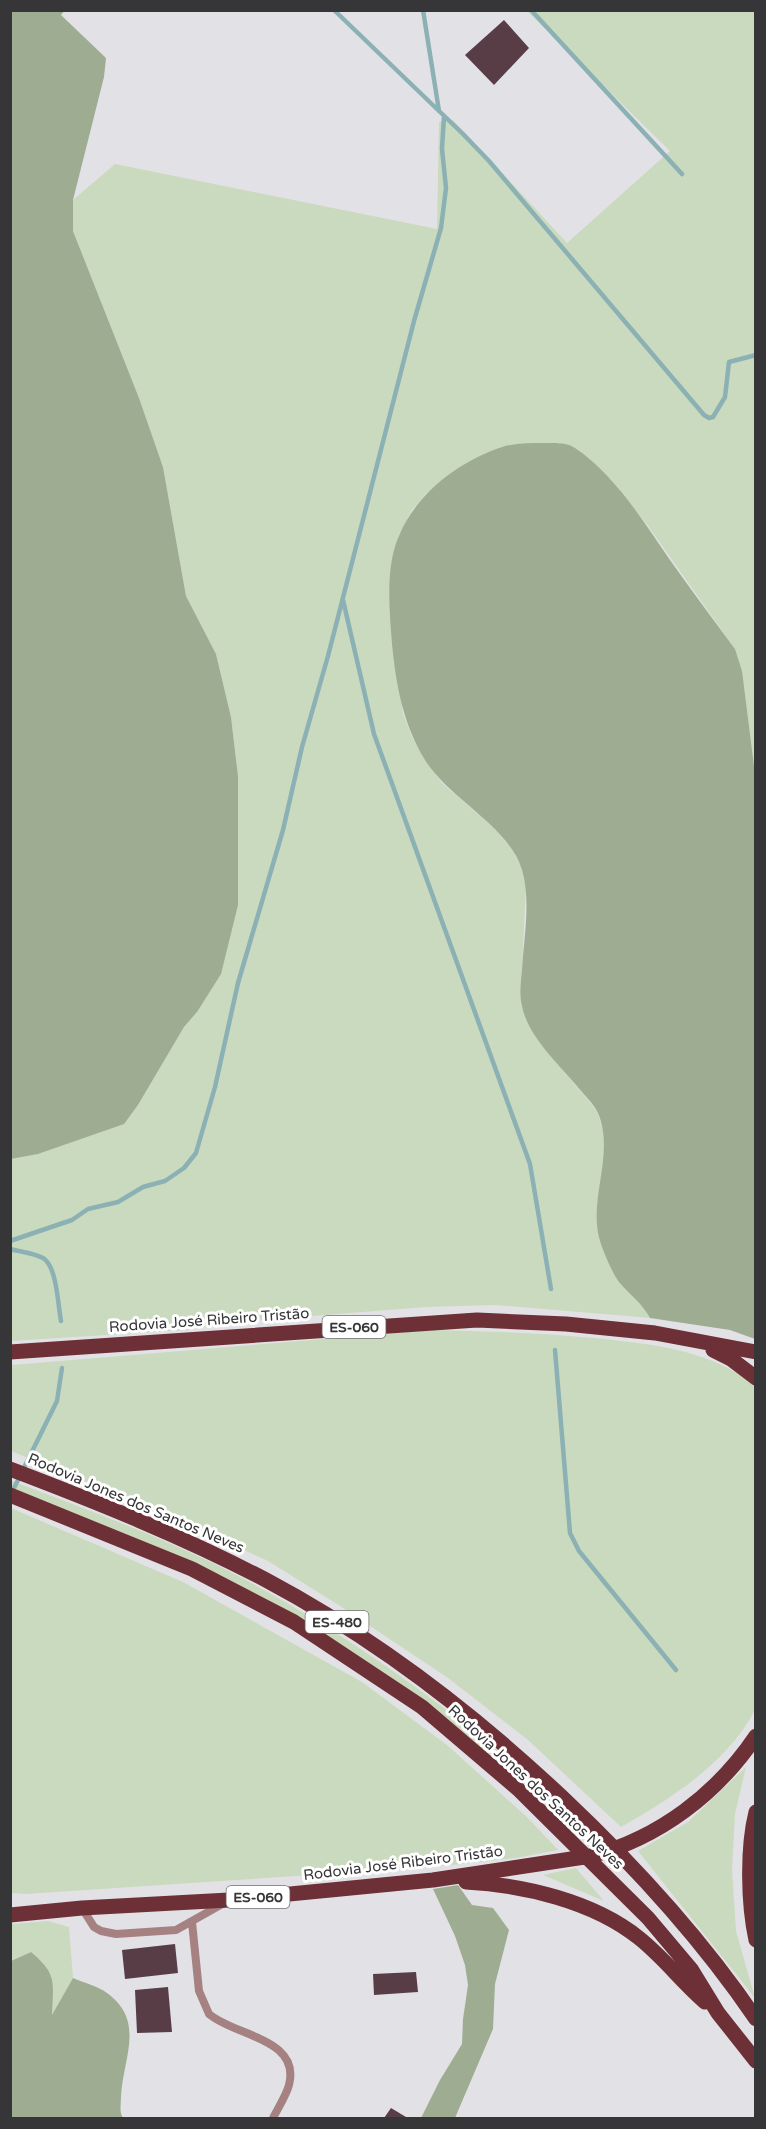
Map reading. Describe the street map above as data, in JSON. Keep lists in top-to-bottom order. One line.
{"streets":{"main road":["Rodovia José Ribeiro Tristão","ES-060","Rodovia Jones dos Santos Neves","ES-480"]},"crossings":[["Rodovia José Ribeiro Tristão","ES-060"],["Rodovia José Ribeiro Tristão","Rodovia Jones dos Santos Neves"]]}
